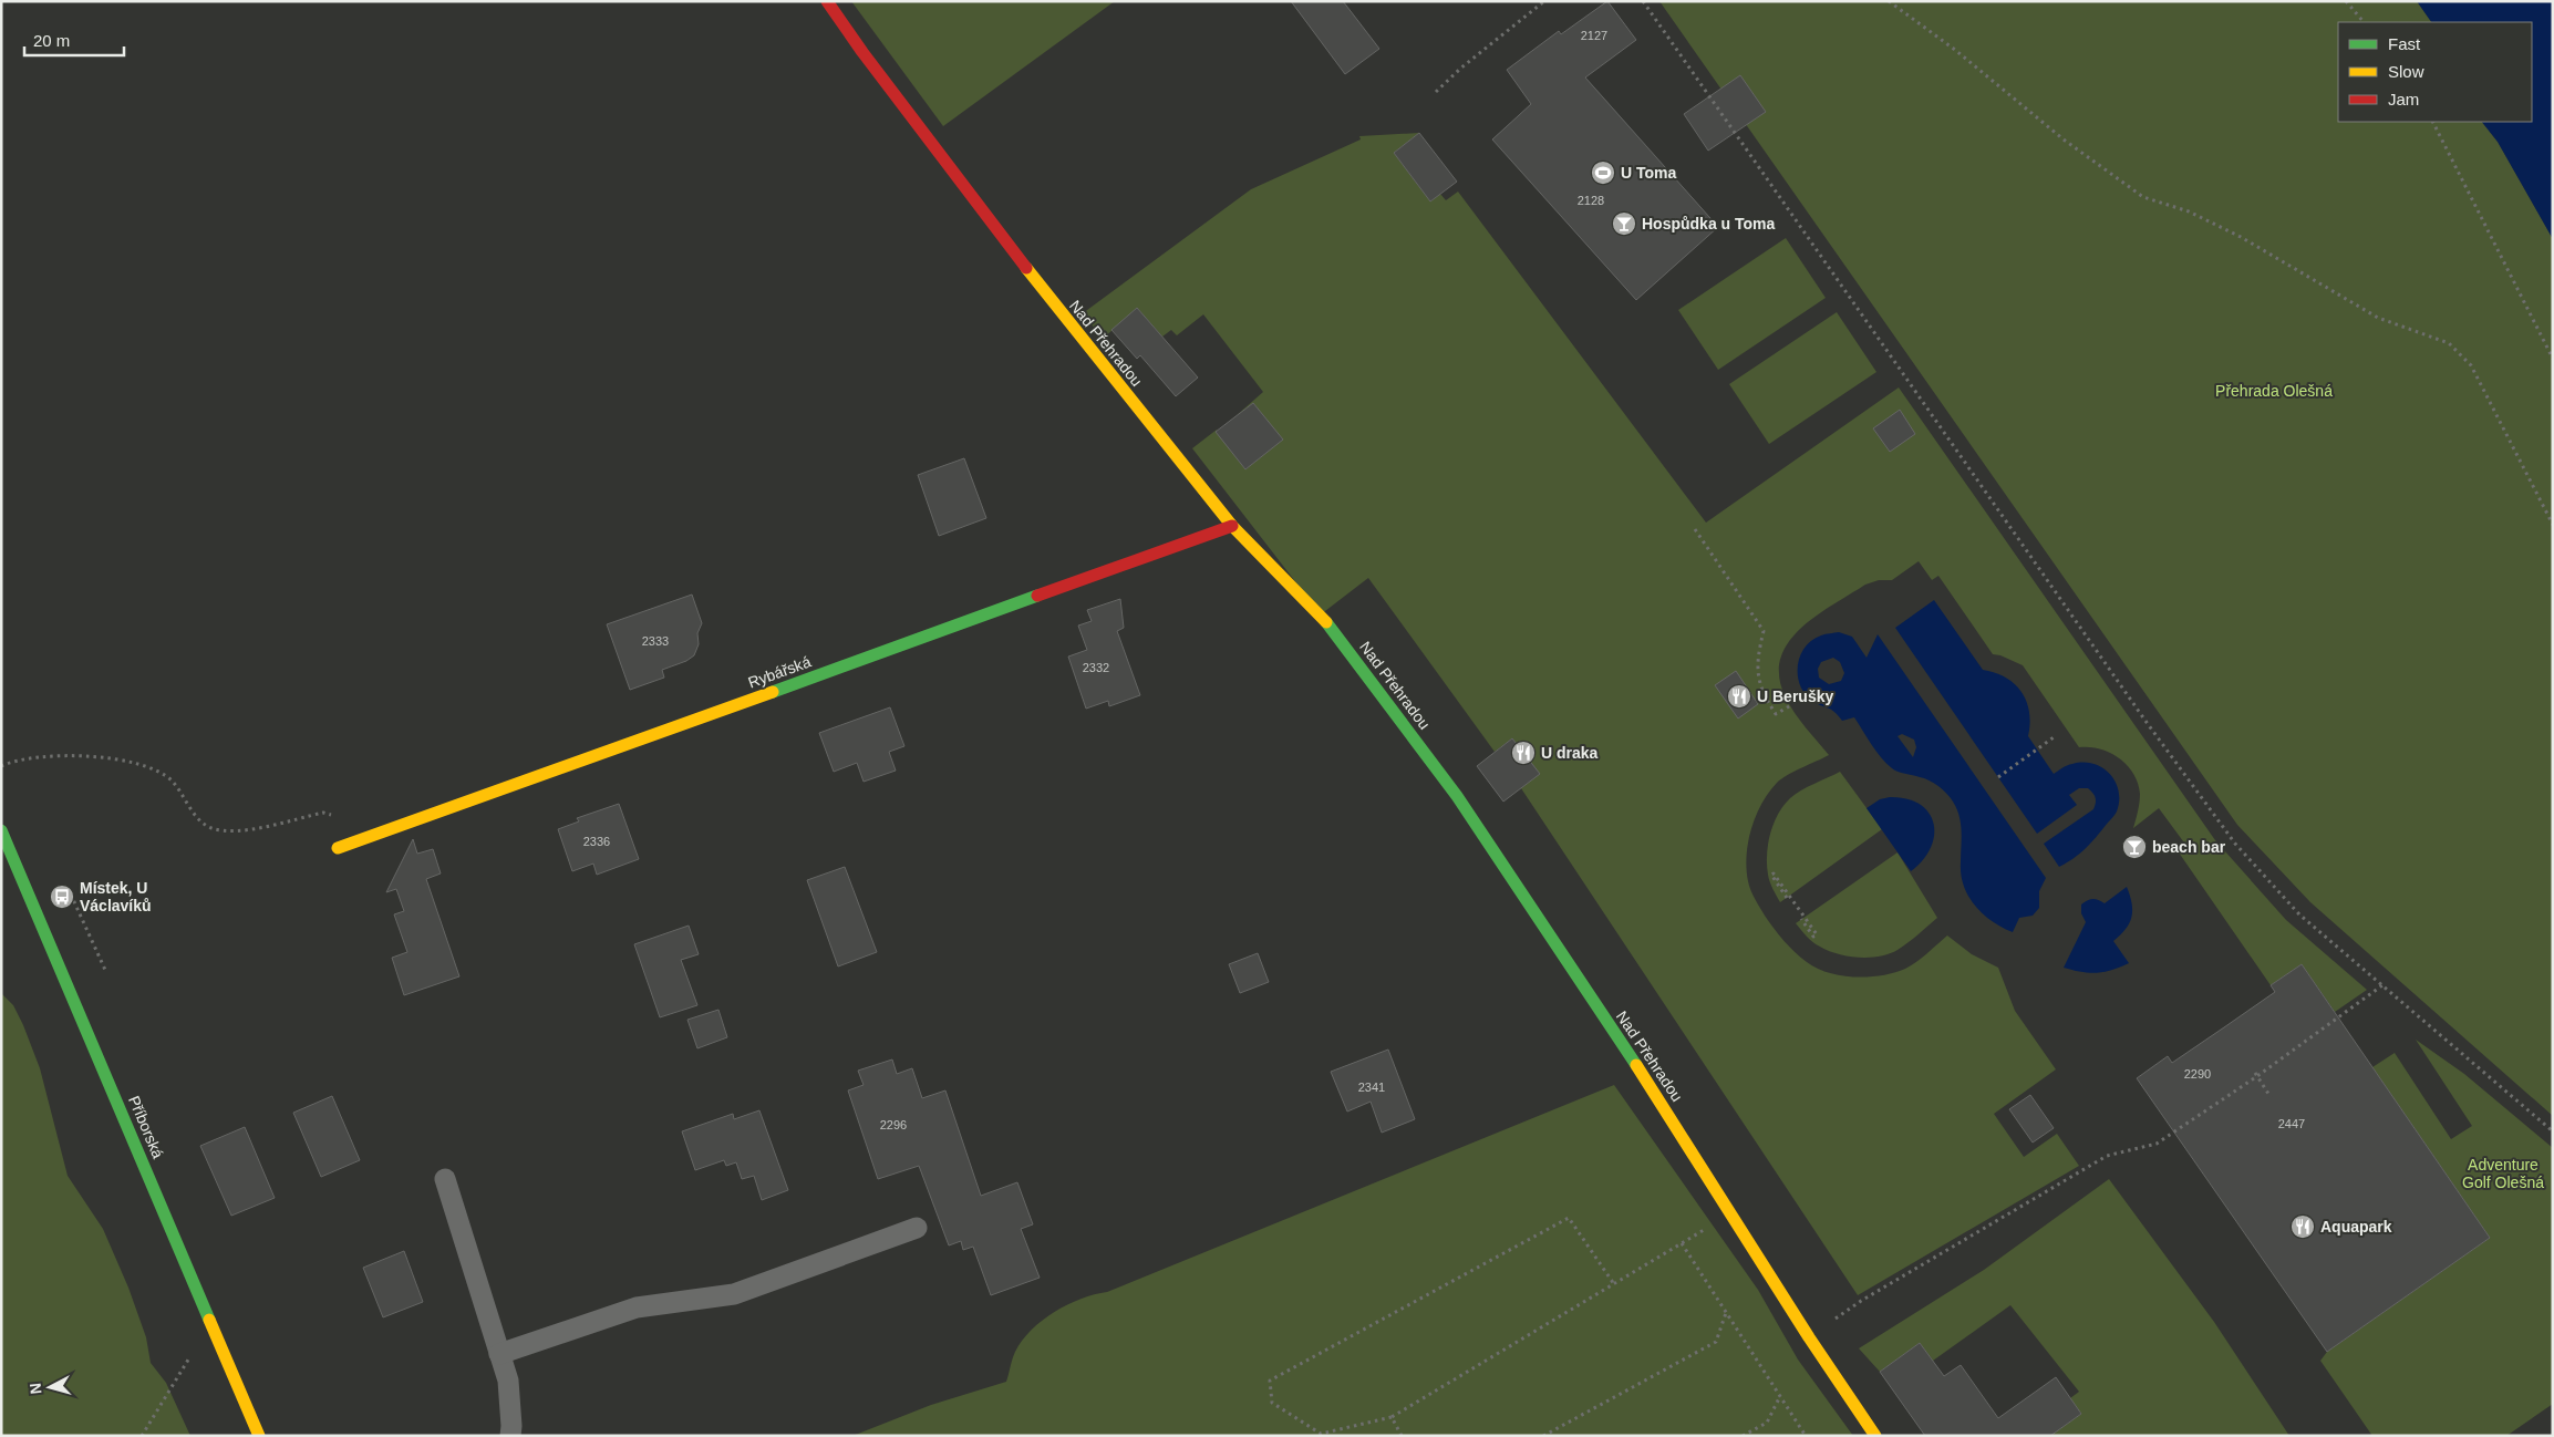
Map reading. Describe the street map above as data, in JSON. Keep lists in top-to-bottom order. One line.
{"streets":{"street":["Nad Přehradou","Rybářská","Příborská"]},"crossings":[["Nad Přehradou","Rybářská"]],"parks":["Přehrada Olešná","Adventure Golf Olešná"],"places":{"sports":["U Toma"],"bar":["Hospůdka u Toma","beach bar"],"restaurant":["U Berušky","U draka","Aquapark"],"bus stop":["Místek, U Václavíků"]},"house_numbers":["2127","2128","2333","2332","2336","2290","2341","2447","2296"],"legend":["Fast","Slow","Jam"],"scale_bar":"20 m","north":"left"}
